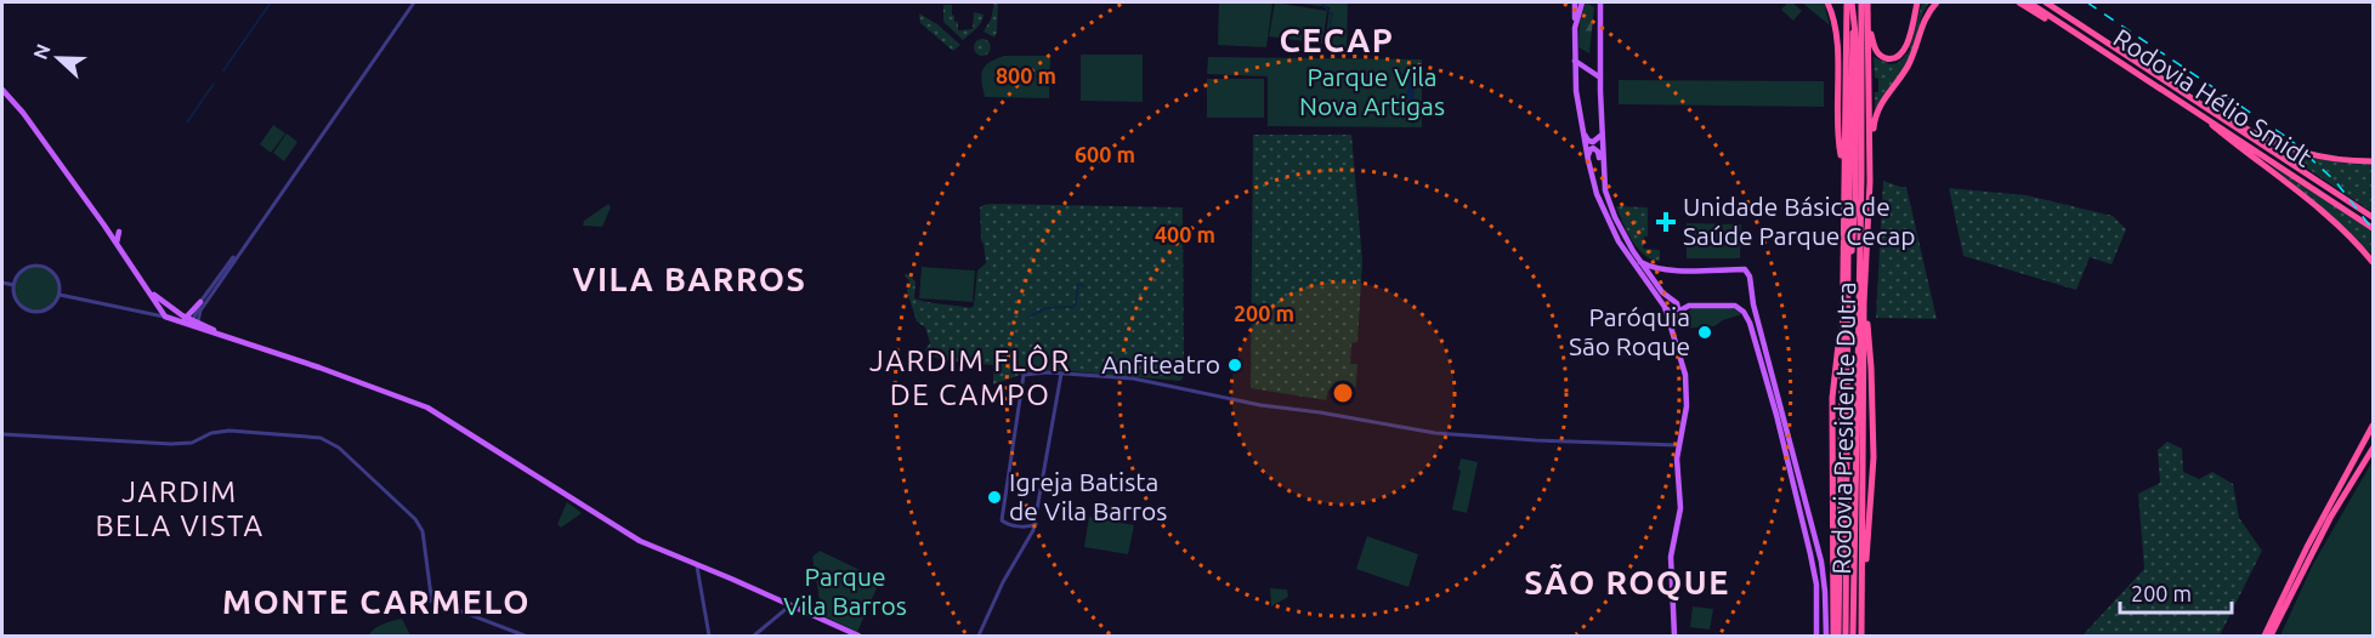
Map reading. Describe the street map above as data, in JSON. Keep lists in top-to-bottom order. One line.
{"streets":{"highway":["Rodovia Hélio Smidt","Rodovia Presidente Dutra"]},"districts":["CECAP","VILA BARROS","JARDIM FLÔR DE CAMPO","JARDIM BELA VISTA","SÃO ROQUE","MONTE CARMELO"],"parks":["Parque Vila Nova Artigas","Parque Vila Barros"],"places":{"health":["Unidade Básica de Saúde Parque Cecap"],"other":["Paróquia São Roque","Anfiteatro","Igreja Batista de Vila Barros"]},"scale_bar":"200 m","north":"left","rings":["800 m","600 m","400 m","200 m"]}
